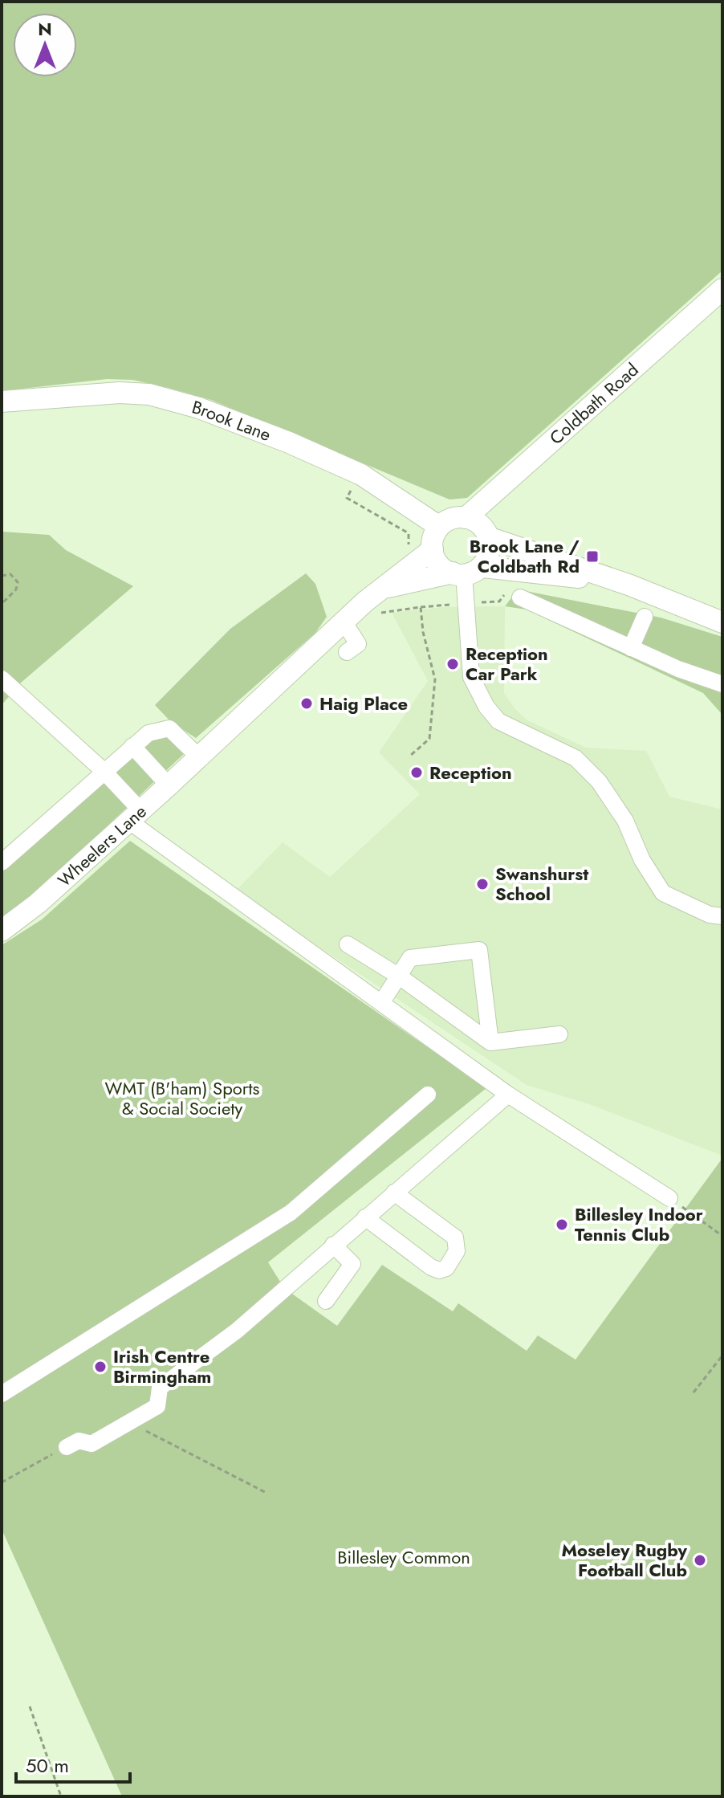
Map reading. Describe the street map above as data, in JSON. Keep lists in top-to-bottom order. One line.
{"streets":{"main road":["Coldbath Road","Brook Lane","Wheelers Lane"]},"crossings":[["Coldbath Road","Brook Lane"],["Coldbath Road","Wheelers Lane"],["Brook Lane","Wheelers Lane"]],"parks":["WMT (B'ham) Sports & Social Society","Billesley Common"],"places":{"transit":["Brook Lane / Coldbath Rd"],"other":["Reception Car Park","Haig Place","Reception","Swanshurst School","Billesley Indoor Tennis Club","Irish Centre Birmingham","Moseley Rugby Football Club"]},"scale_bar":"50 m","north":"top"}
